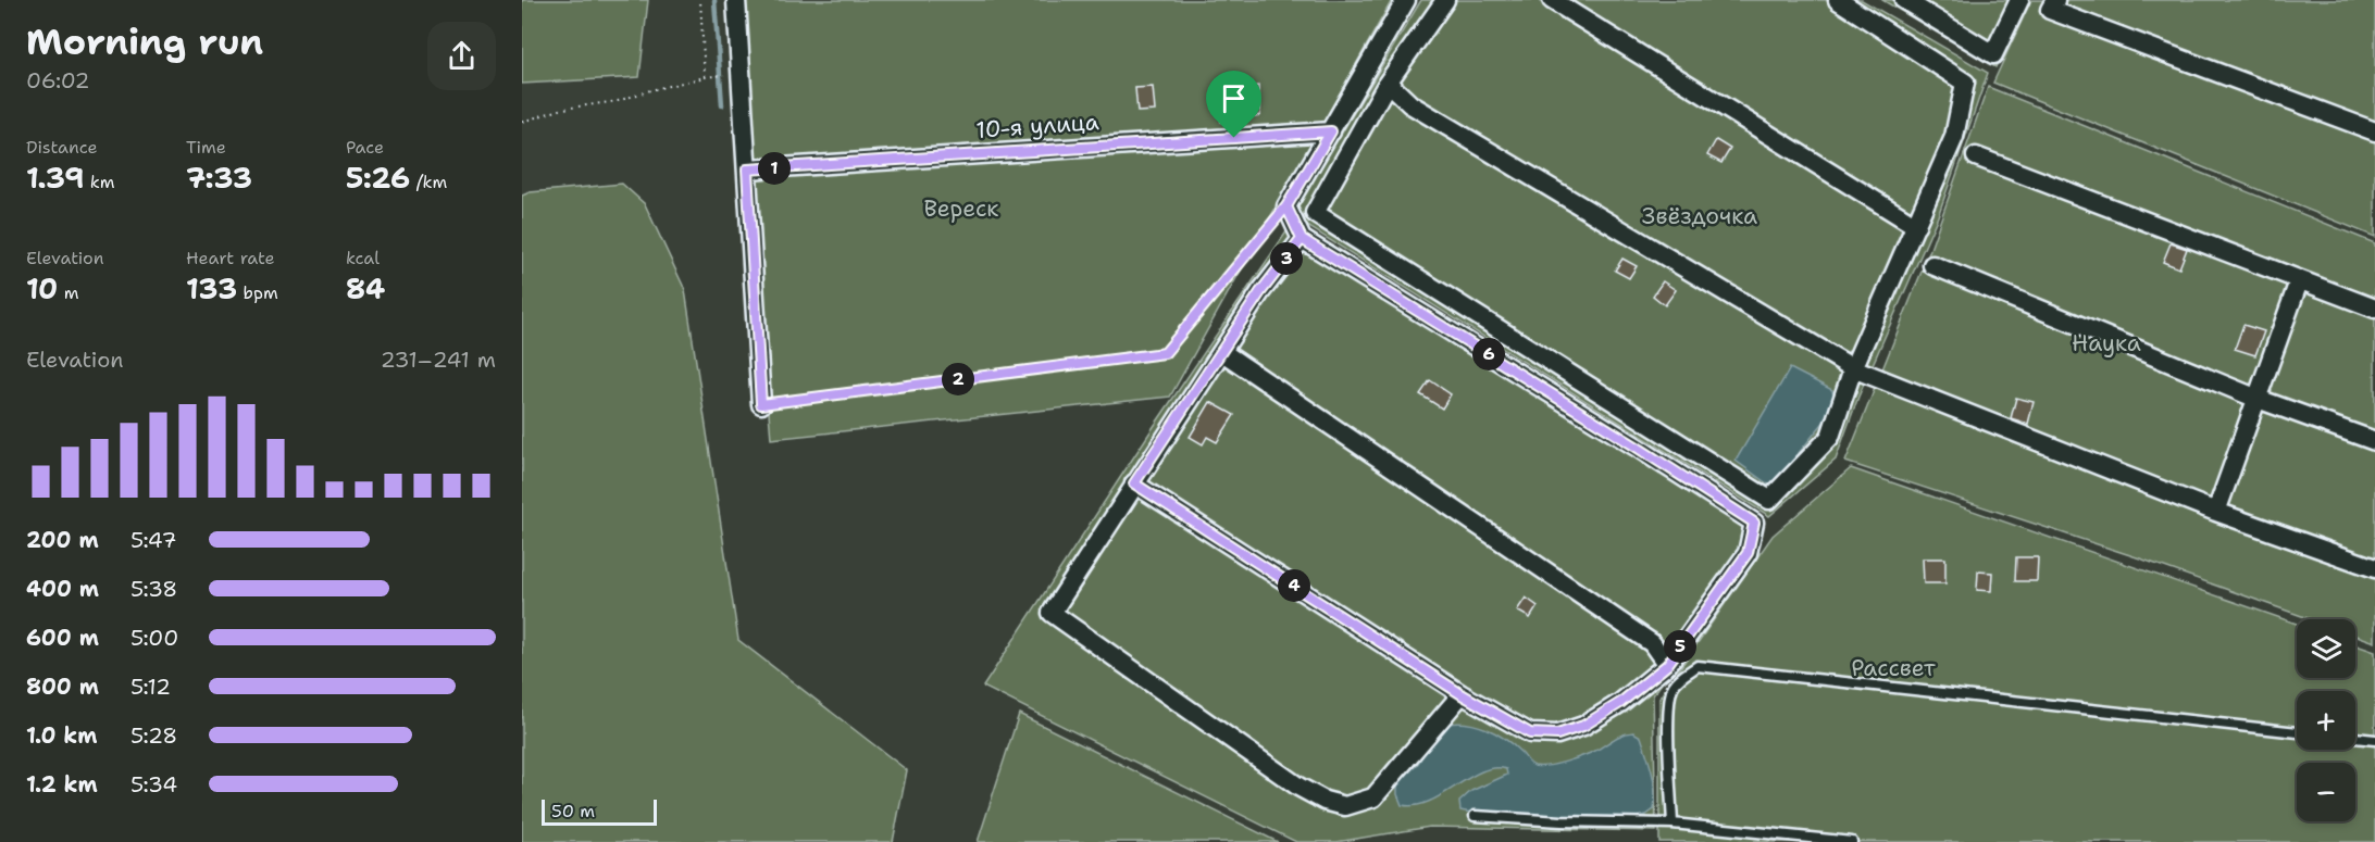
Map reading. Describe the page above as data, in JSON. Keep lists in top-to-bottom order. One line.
{"streets":{"street":["10-я улица"]},"parks":["Вереск","Звёздочка","Наука","Рассвет"],"scale_bar":"50 m","page":{"heading":["Morning run","06:02"],"stats":[["Distance","1.39 km"],["Time","7:33"],["Pace","5:26 /km"],["Elevation","10 m"],["Heart rate","133 bpm"],["kcal","84"]],"pins":["1","3","6","2","4","5"],"chart":["Elevation","231–241 m"],"list":[{"name":"200 m","note":"5:47"},{"name":"400 m","note":"5:38"},{"name":"600 m","note":"5:00"},{"name":"800 m","note":"5:12"},{"name":"1.0 km","note":"5:28"},{"name":"1.2 km","note":"5:34"}],"map_buttons":["+","−"],"scale":"50 m"}}
